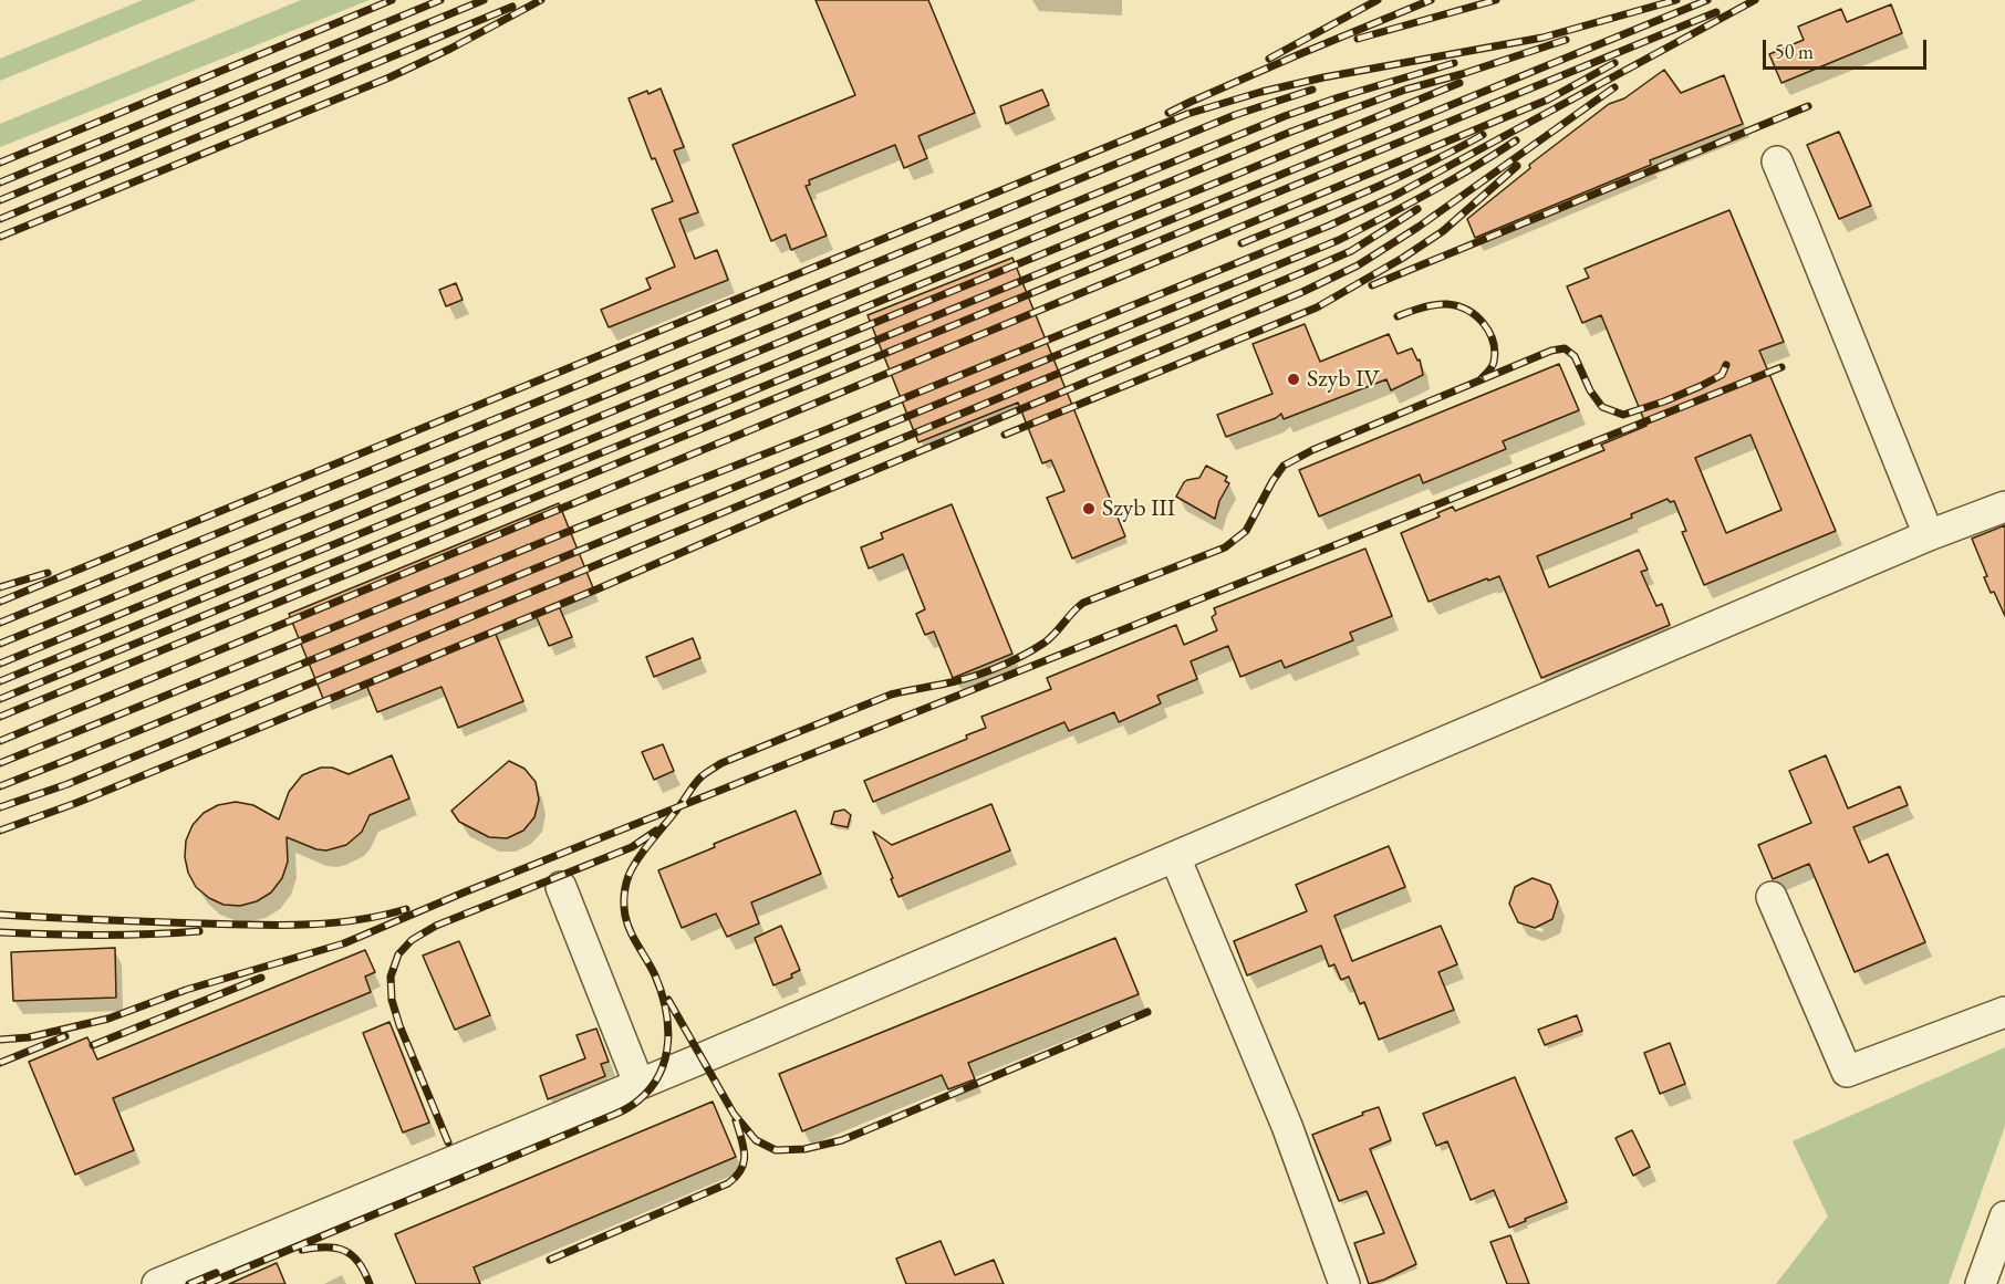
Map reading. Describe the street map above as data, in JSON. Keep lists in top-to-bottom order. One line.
{"places":["Szyb IV","Szyb III"],"scale_bar":"50 m"}
